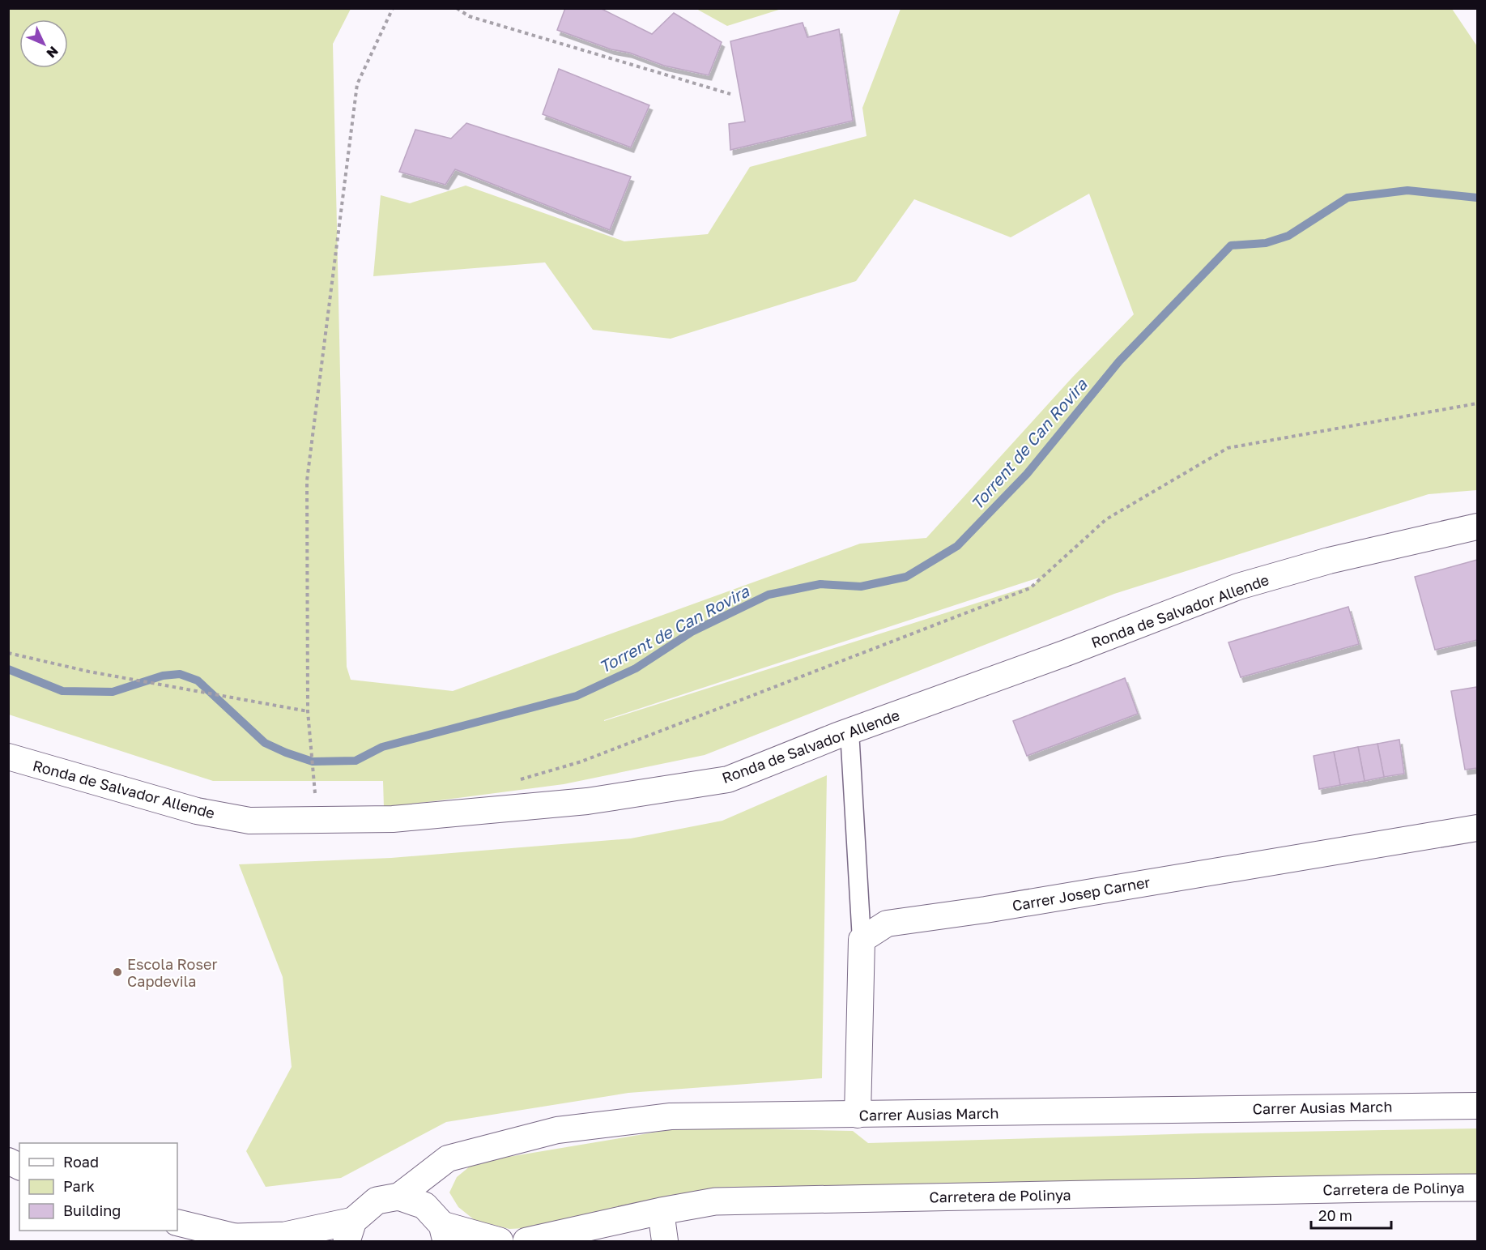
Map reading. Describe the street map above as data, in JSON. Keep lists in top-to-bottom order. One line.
{"streets":{"street":["Ronda de Salvador Allende","Carrer Josep Carner","Carrer Ausias March","Carretera de Polinya"]},"water":["Torrent de Can Rovira"],"places":["Escola Roser Capdevila"],"legend":["Road","Park","Building"],"scale_bar":"20 m","north":"bottom right"}
